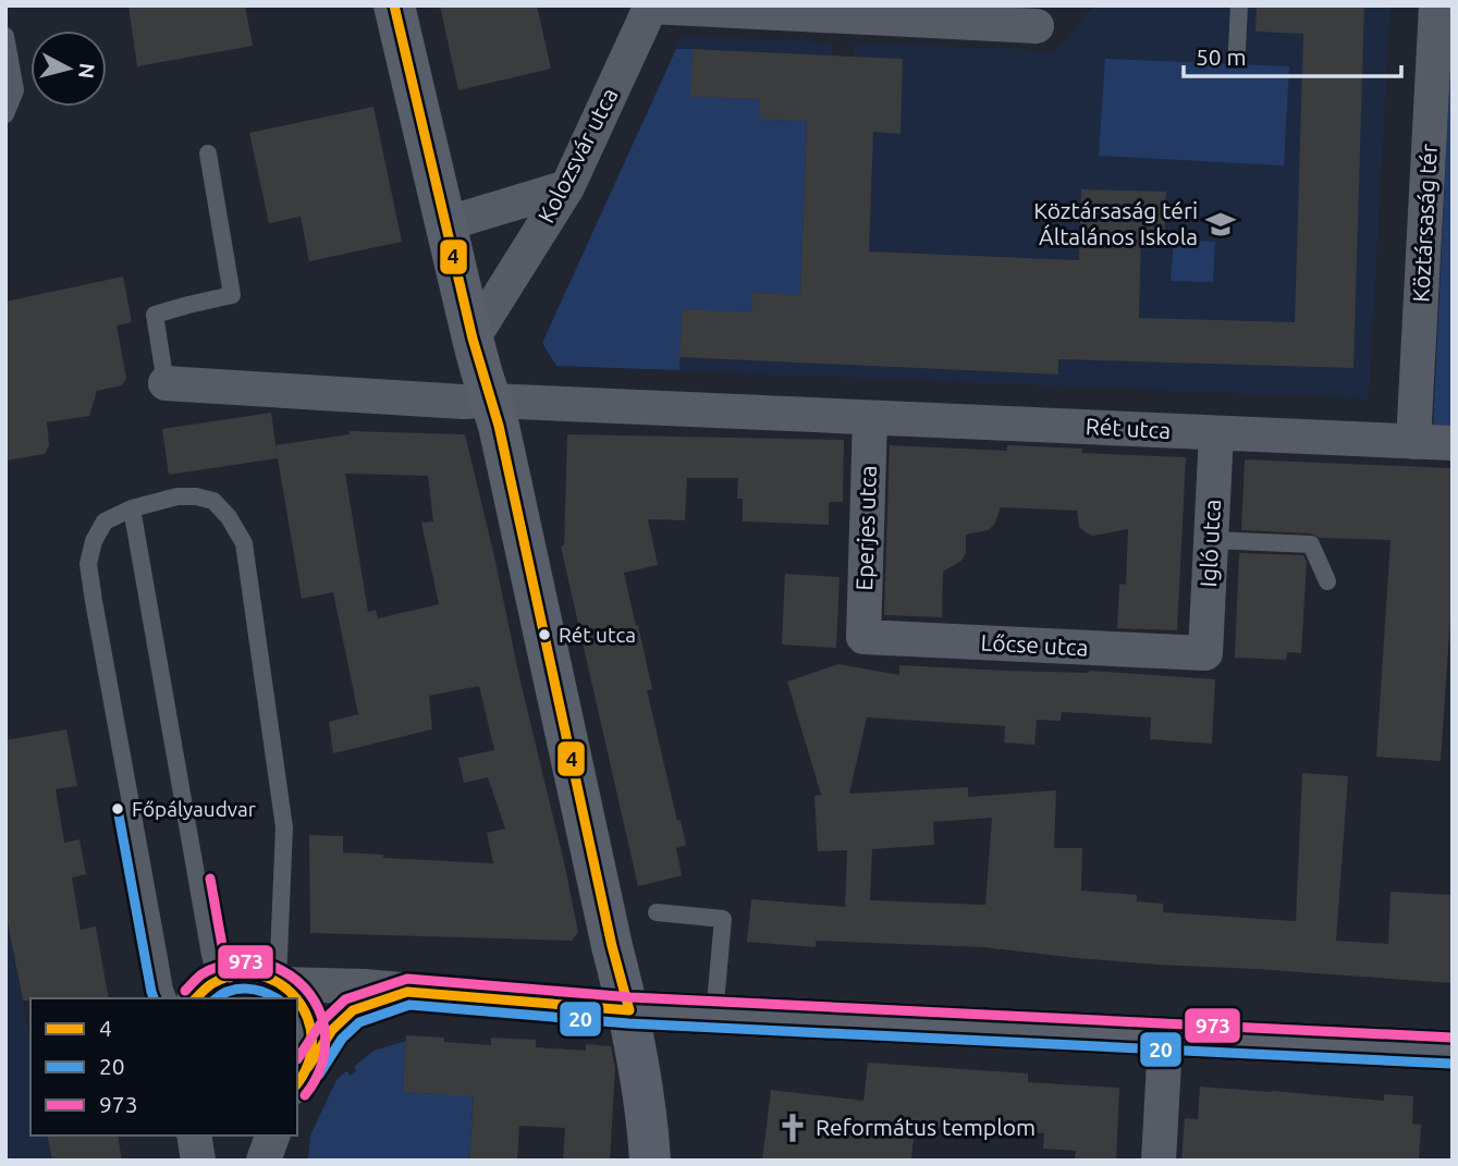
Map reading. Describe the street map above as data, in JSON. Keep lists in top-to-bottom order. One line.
{"streets":{"street":["Kolozsvár utca","Köztársaság tér","Rét utca","Eperjes utca","Igló utca","Lőcse utca"]},"crossings":[["Köztársaság tér","Rét utca"],["Rét utca","Eperjes utca"],["Rét utca","Igló utca"],["Eperjes utca","Lőcse utca"],["Igló utca","Lőcse utca"]],"places":{"school or university":["Köztársaság téri Általános Iskola"],"other":["Rét utca","Főpályaudvar"],"church":["Református templom"]},"lines":["transit line 4","transit line 20","transit line 973"],"legend":["4","20","973"],"scale_bar":"50 m","north":"right"}
